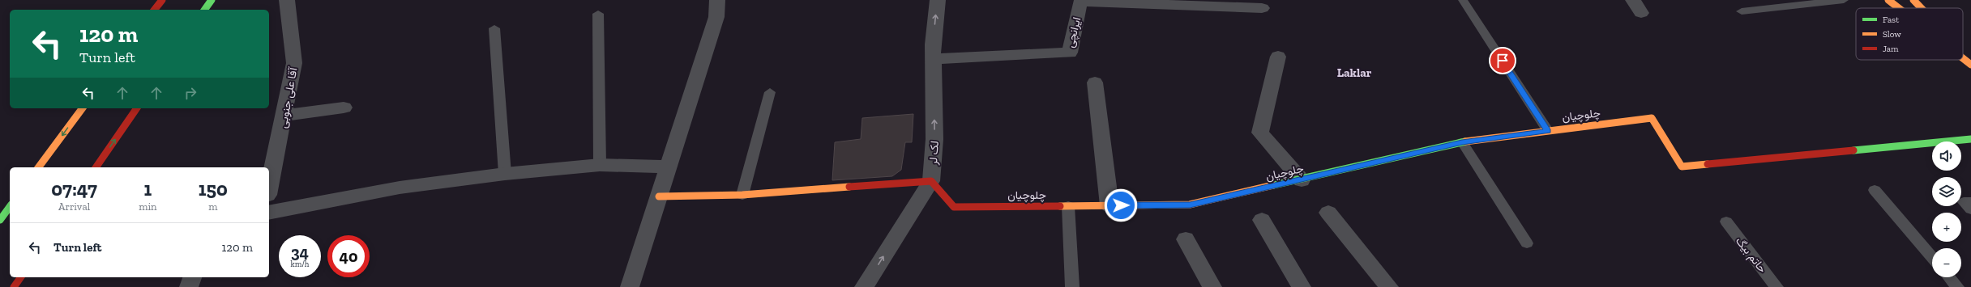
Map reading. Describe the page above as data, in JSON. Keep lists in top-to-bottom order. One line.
{"streets":{"street":["ایرانچی","آقا علی جنوبی","چلوچیان","لک لر"],"lane":["حاتم بیگ"]},"crossings":[["ایرانچی","لک لر"],["چلوچیان","لک لر"]],"one_way":["لک لر"],"districts":["Laklar"],"legend":["Fast","Slow","Jam"],"page":{"turn":["120 m","Turn left"],"map_buttons":["+","−"],"eta":["07:47","Arrival","1","min","150","m"],"list":[{"name":"Turn left","value":"120 m"}],"speed":"34 km/h","limit":"40"}}
